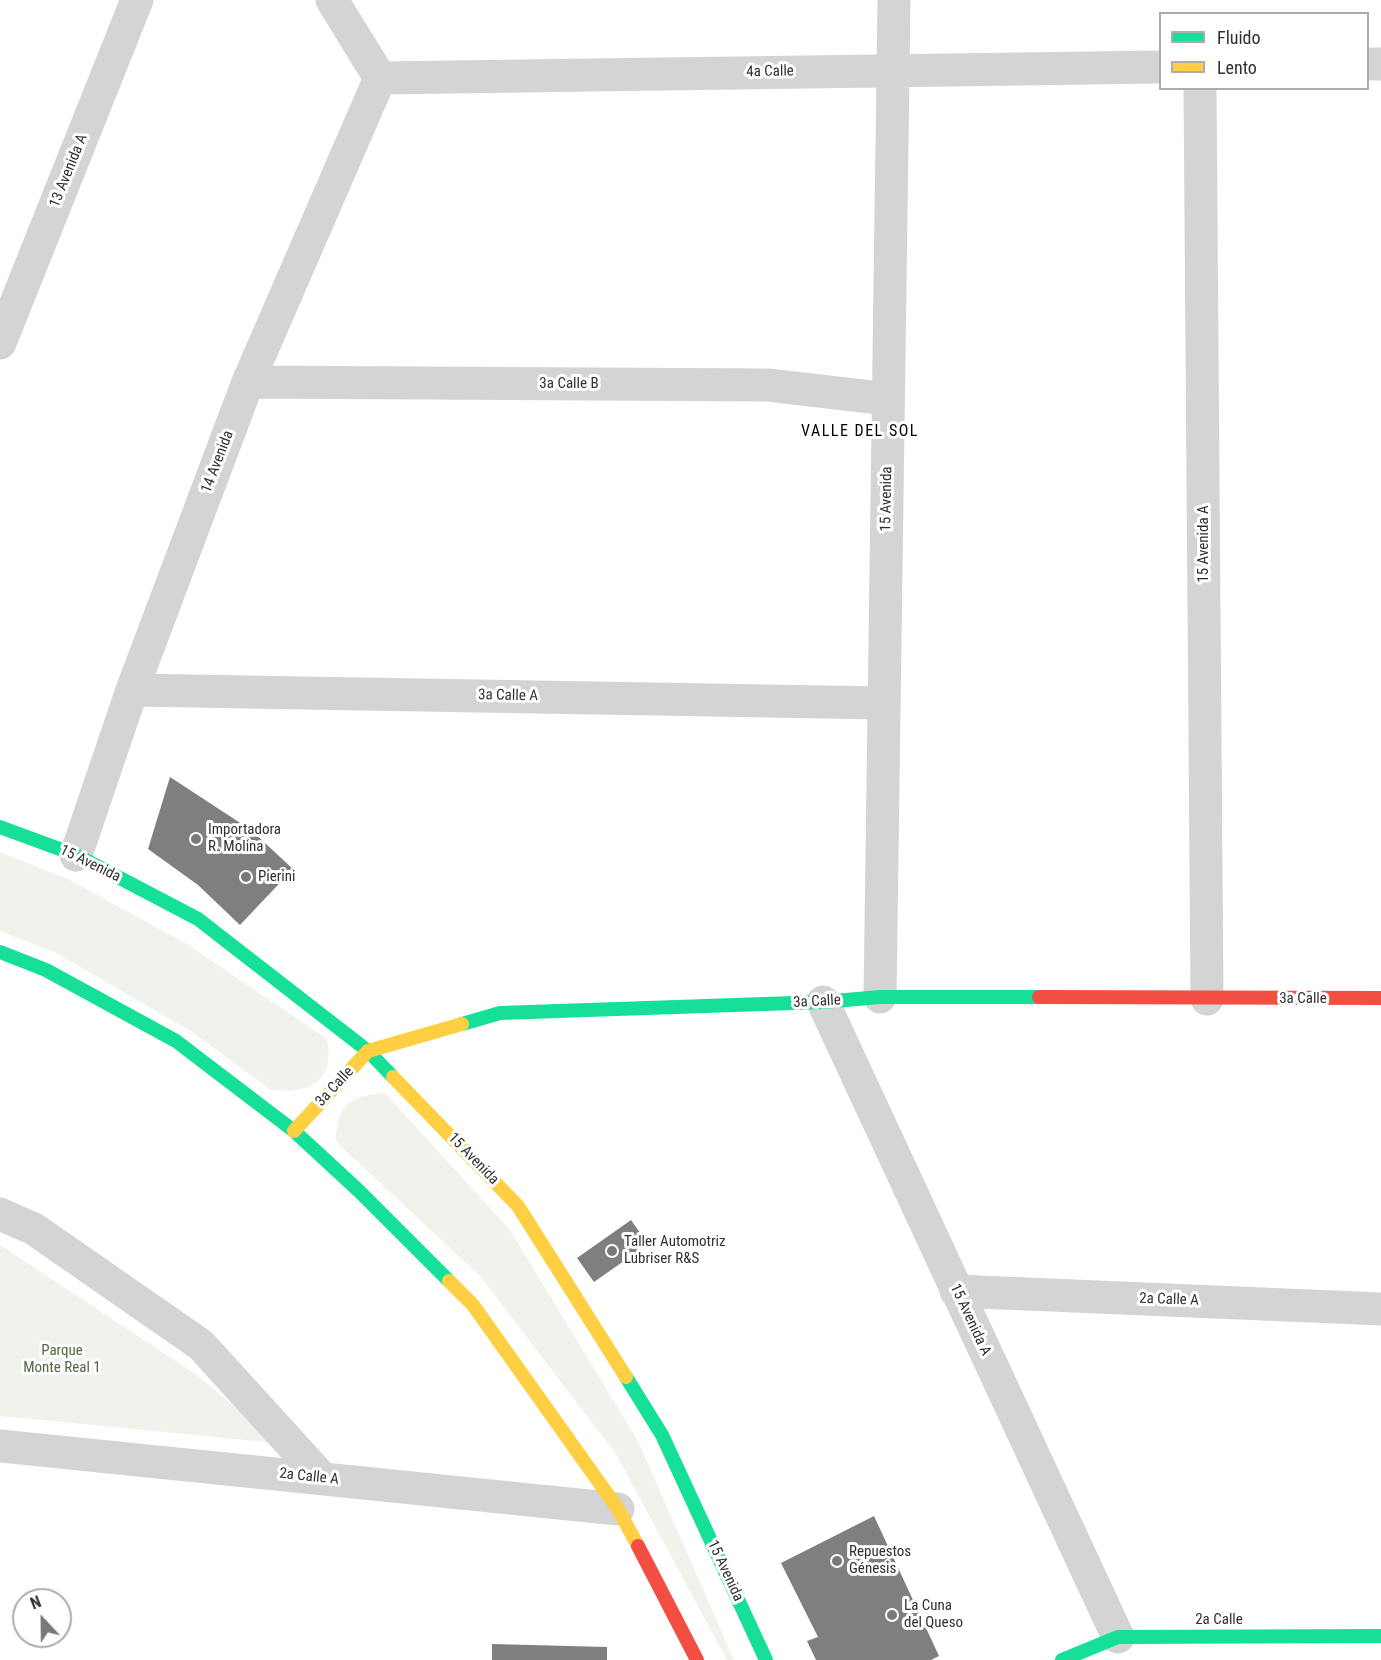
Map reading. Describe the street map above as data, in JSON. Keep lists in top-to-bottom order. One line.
{"streets":{"main road":["15 Avenida","3a Calle","2a Calle"],"street":["4a Calle","13 Avenida A","3a Calle B","14 Avenida","15 Avenida A","3a Calle A","2a Calle A"]},"crossings":[["4a Calle","14 Avenida"],["4a Calle","15 Avenida"],["3a Calle B","14 Avenida"],["3a Calle B","15 Avenida"],["14 Avenida","15 Avenida"],["14 Avenida","3a Calle A"],["15 Avenida","3a Calle A"],["15 Avenida","3a Calle"],["15 Avenida A","3a Calle"],["15 Avenida A","2a Calle A"],["15 Avenida A","2a Calle"]],"districts":["VALLE DEL SOL"],"parks":["Parque Monte Real 1"],"places":["Importadora R. Molina","Pierini","Taller Automotriz Lubriser R&S","Repuestos Génesis","La Cuna del Queso"],"legend":["Fluido","Lento"],"north":"top"}
